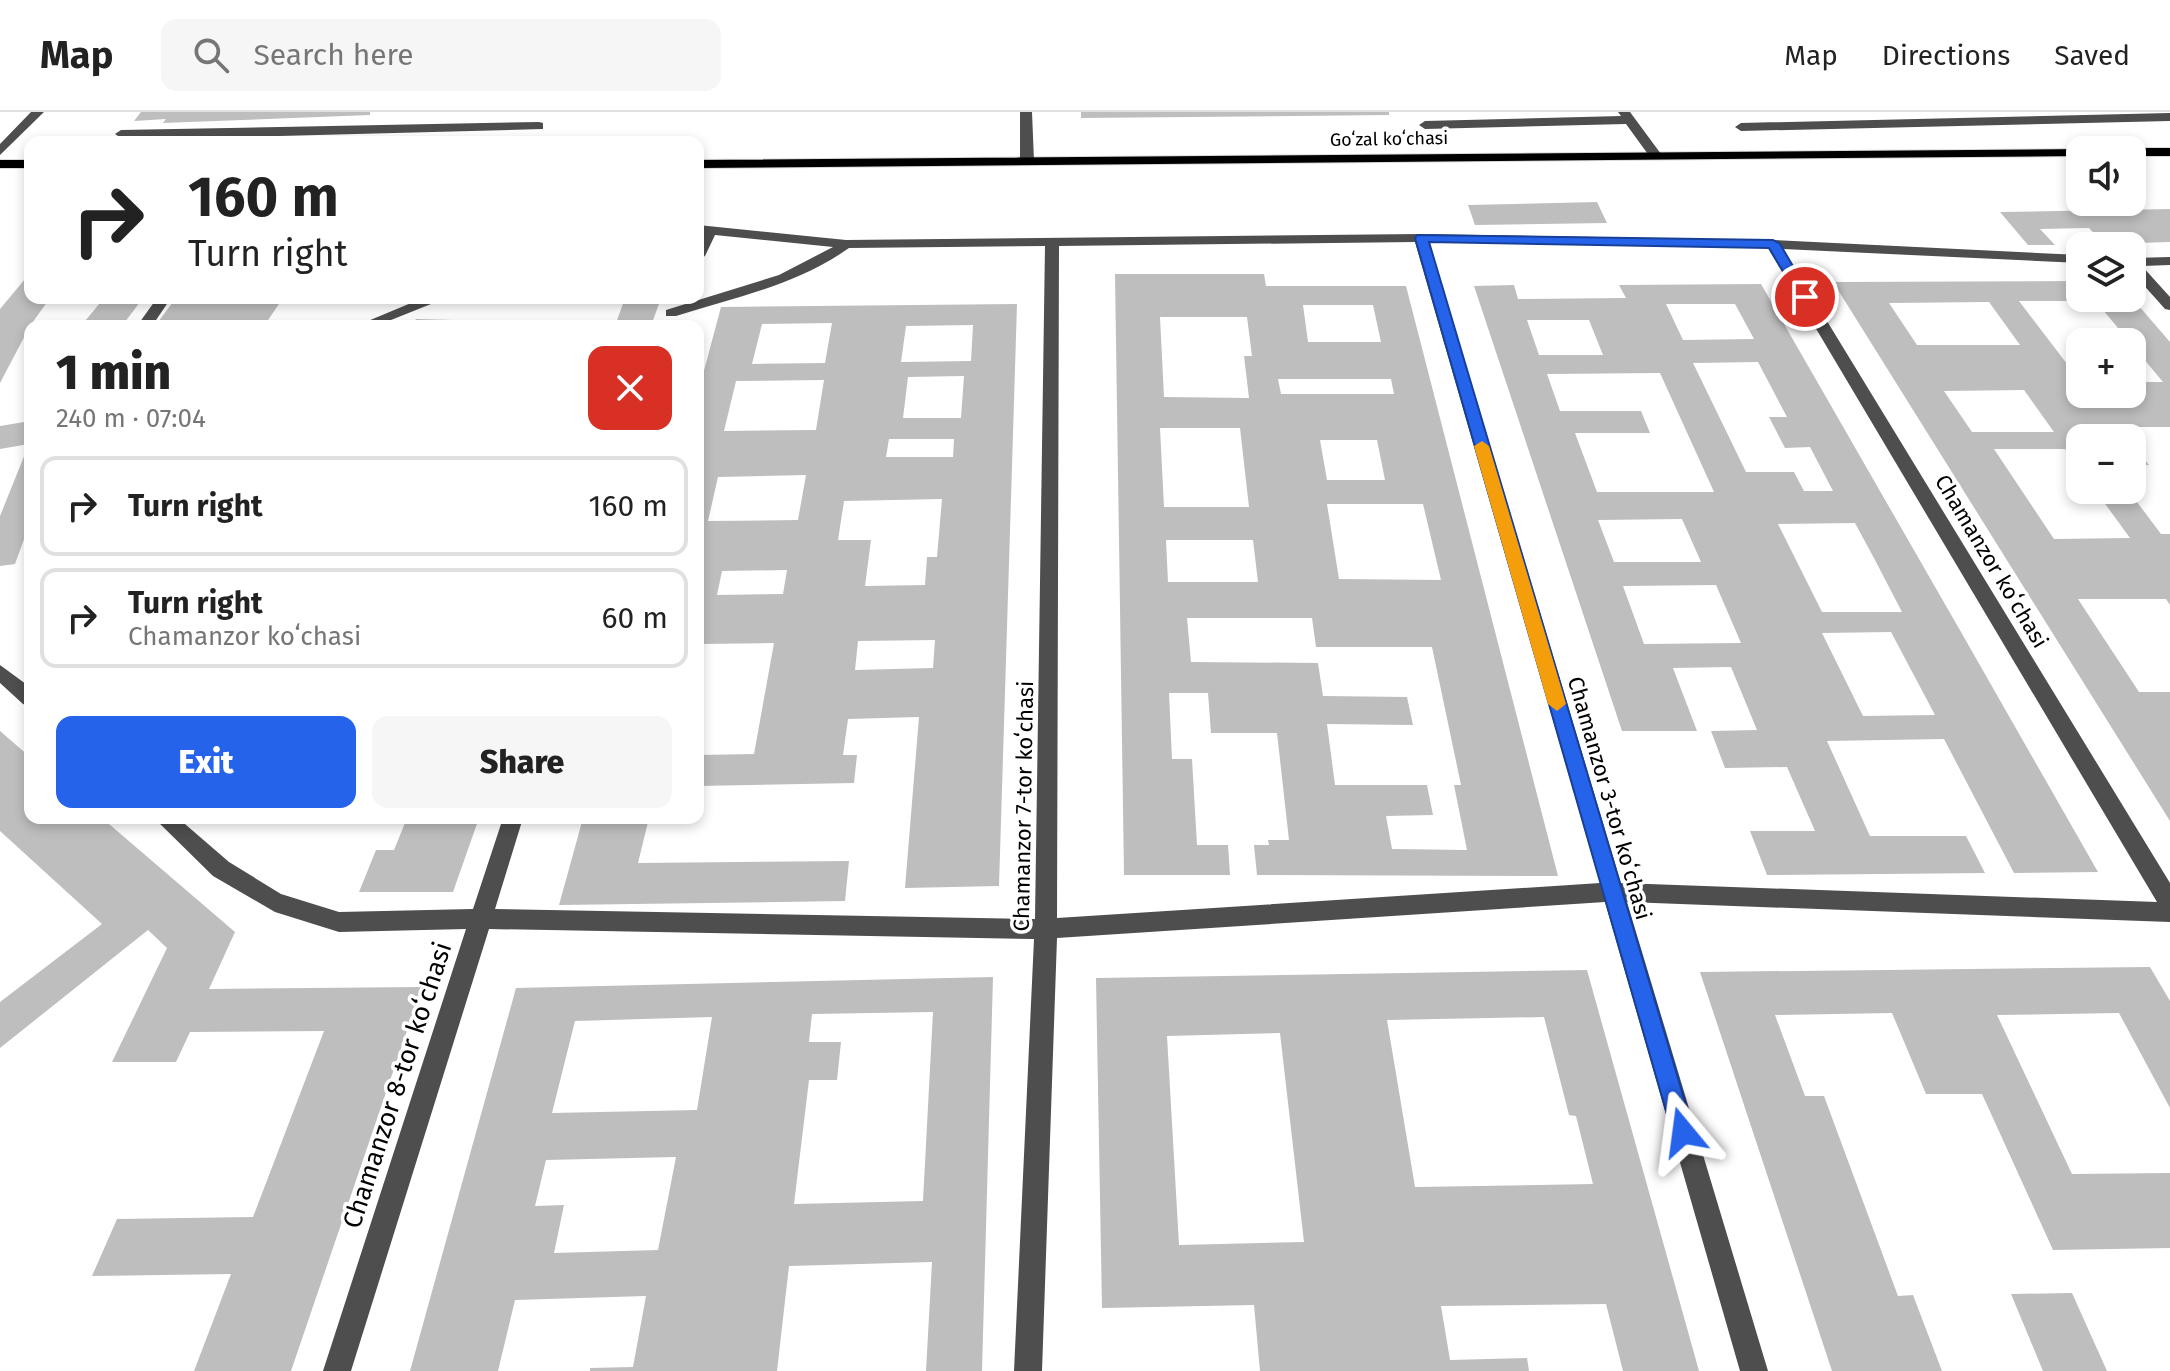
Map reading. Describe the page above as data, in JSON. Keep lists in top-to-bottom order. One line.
{"streets":{"main road":["Goʻzal koʻchasi"],"street":["Chamanzor koʻchasi","Chamanzor 3-tor koʻchasi","Chamanzor 7-tor koʻchasi","Chamanzor 8-tor koʻchasi"]},"page":{"header":"Map","search":"Search here","nav":["Map","Directions","Saved"],"map_buttons":["+","−"],"turn":["160 m","Turn right"],"heading":["1 min","240 m · 07:04"],"list":[{"name":"Turn right","value":"160 m"},{"name":"Turn right","note":"Chamanzor koʻchasi","value":"60 m"}],"buttons":["Exit","Share"]}}
